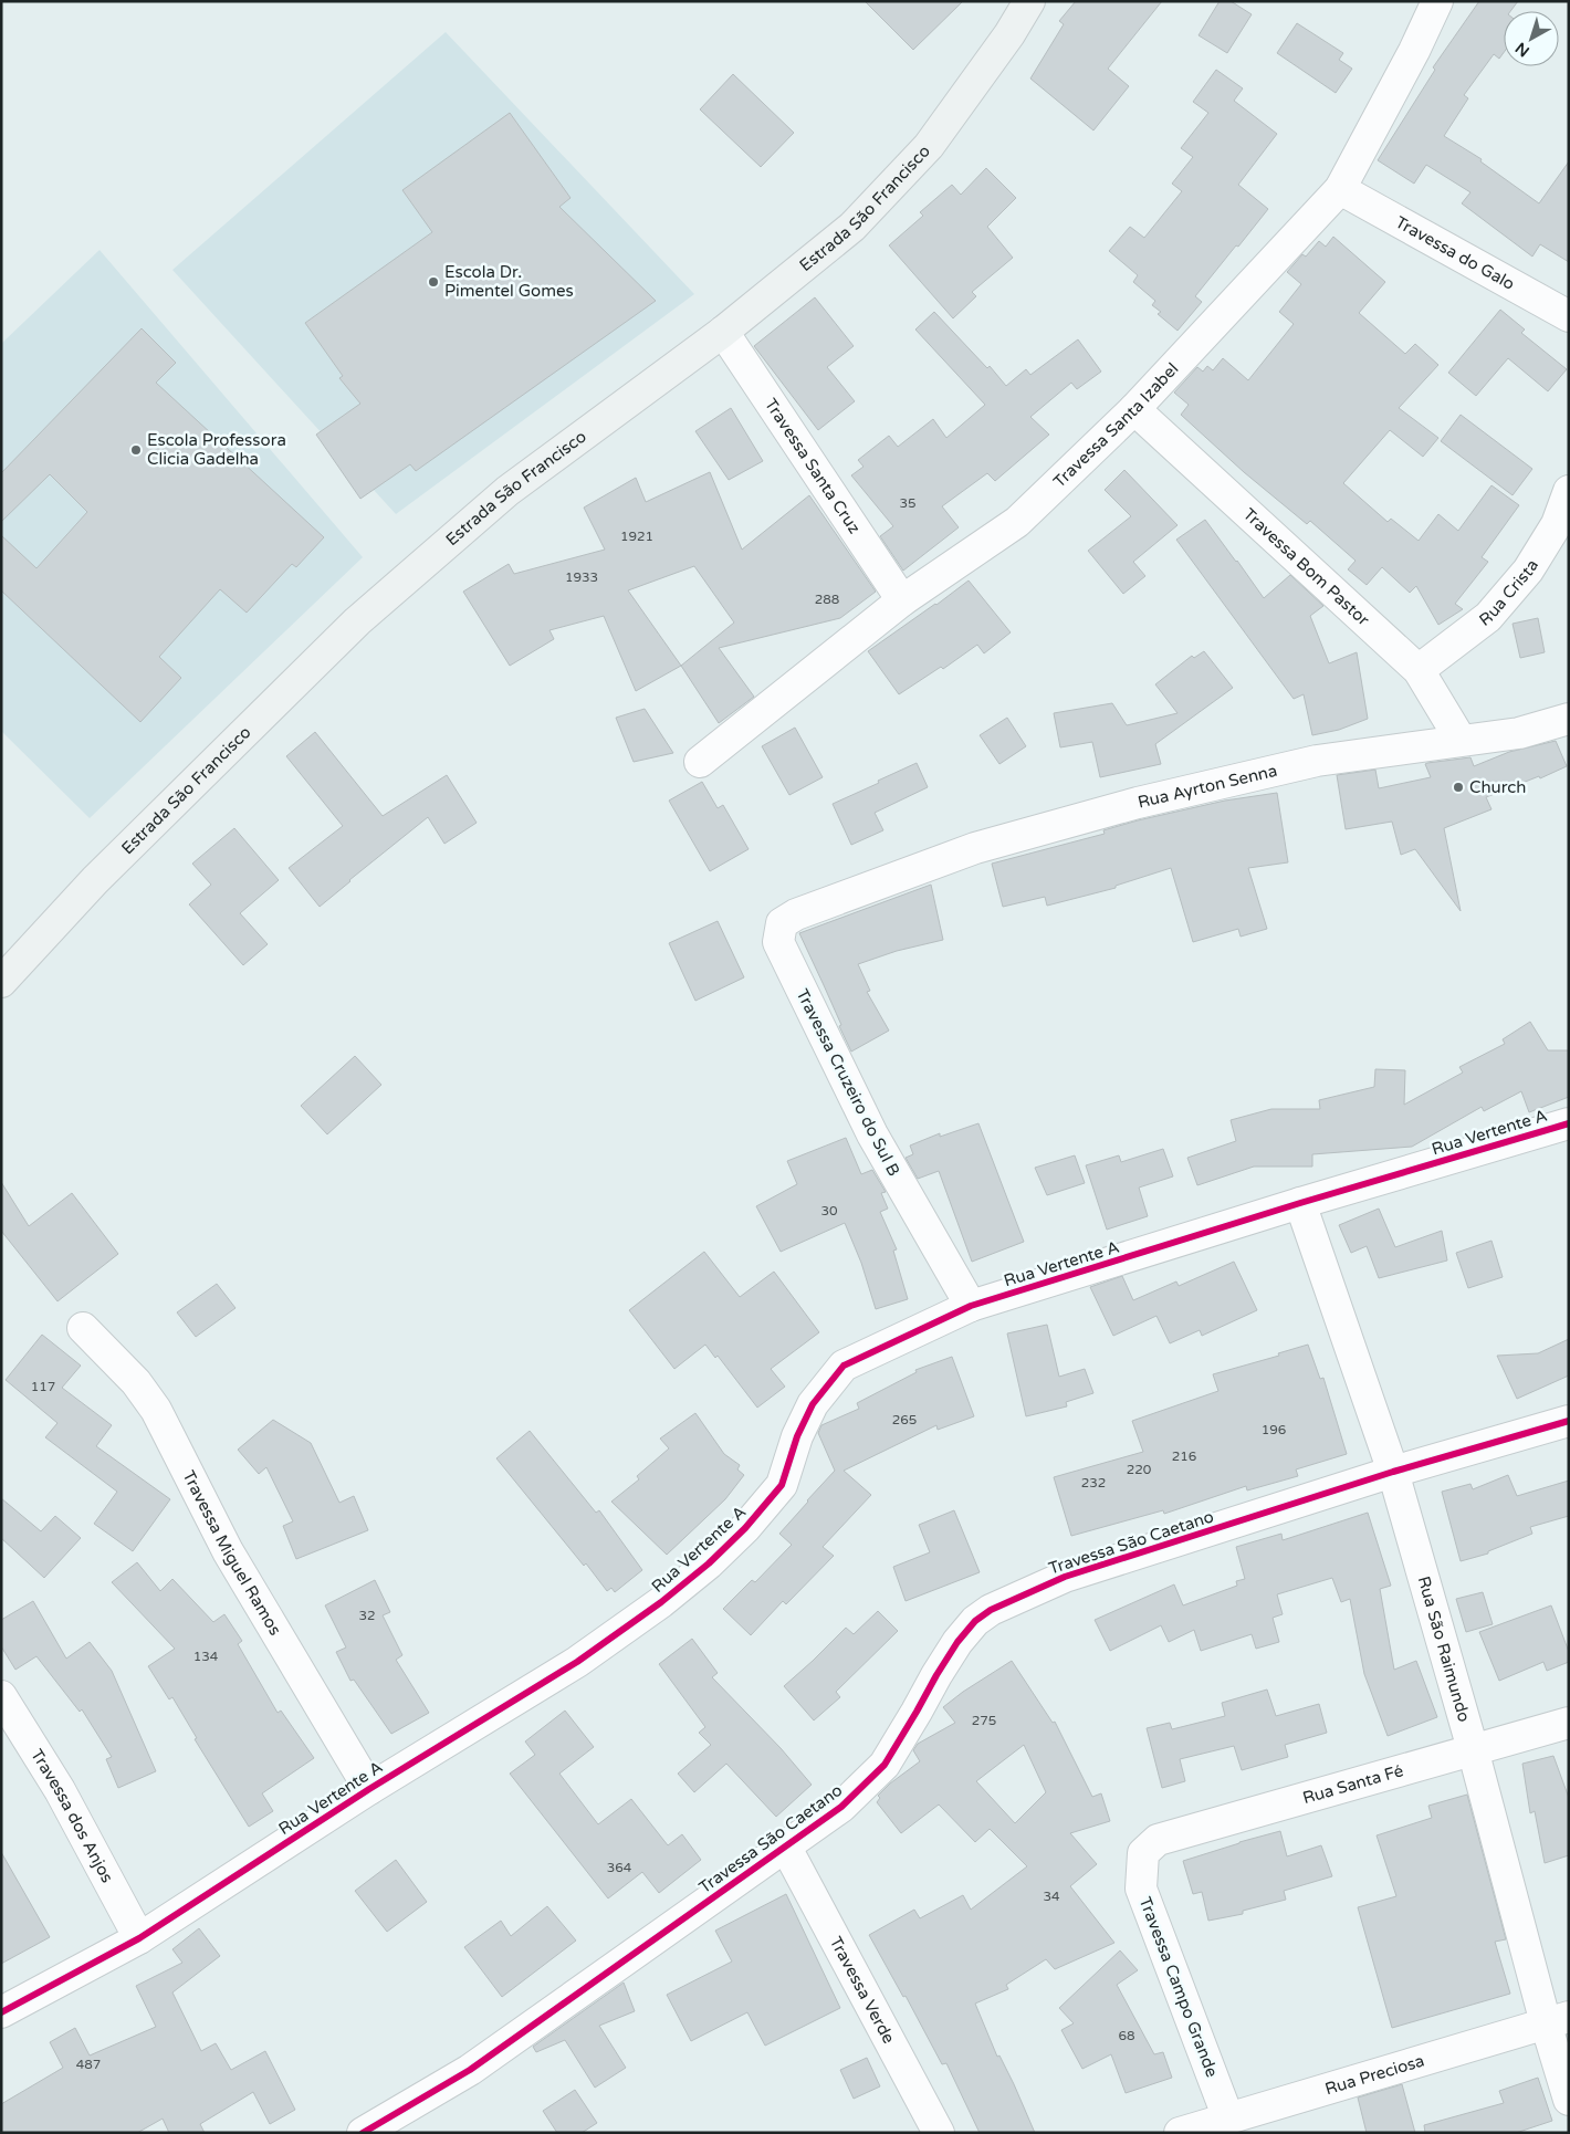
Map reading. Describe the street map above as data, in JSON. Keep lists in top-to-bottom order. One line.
{"streets":{"street":["Estrada São Francisco","Travessa do Galo","Travessa Santa Izabel","Travessa Santa Cruz","Travessa Bom Pastor","Rua Crista","Rua Ayrton Senna","Travessa Cruzeiro do Sul B","Rua Vertente A","Travessa São Caetano","Travessa Miguel Ramos","Rua São Raimundo","Rua Santa Fé","Travessa dos Anjos","Travessa Campo Grande","Travessa Verde","Rua Preciosa"]},"crossings":[["Estrada São Francisco","Travessa Santa Cruz"],["Travessa do Galo","Travessa Santa Izabel"],["Travessa Santa Izabel","Travessa Santa Cruz"],["Travessa Santa Izabel","Travessa Bom Pastor"],["Travessa Bom Pastor","Rua Crista"],["Travessa Bom Pastor","Rua Ayrton Senna"],["Rua Ayrton Senna","Travessa Cruzeiro do Sul B"],["Travessa Cruzeiro do Sul B","Rua Vertente A"],["Rua Vertente A","Travessa Miguel Ramos"],["Rua Vertente A","Rua São Raimundo"],["Rua Vertente A","Travessa dos Anjos"],["Travessa São Caetano","Rua São Raimundo"],["Travessa São Caetano","Travessa Verde"],["Rua São Raimundo","Rua Santa Fé"],["Rua São Raimundo","Rua Preciosa"],["Rua Santa Fé","Travessa Campo Grande"],["Travessa Campo Grande","Rua Preciosa"]],"places":["Escola Dr. Pimentel Gomes","Escola Professora Clicia Gadelha","Church"],"house_numbers":["35","1921","1933","288","30","117","265","196","216","220","232","32","134","275","364","34","68","487"],"north":"bottom left"}
